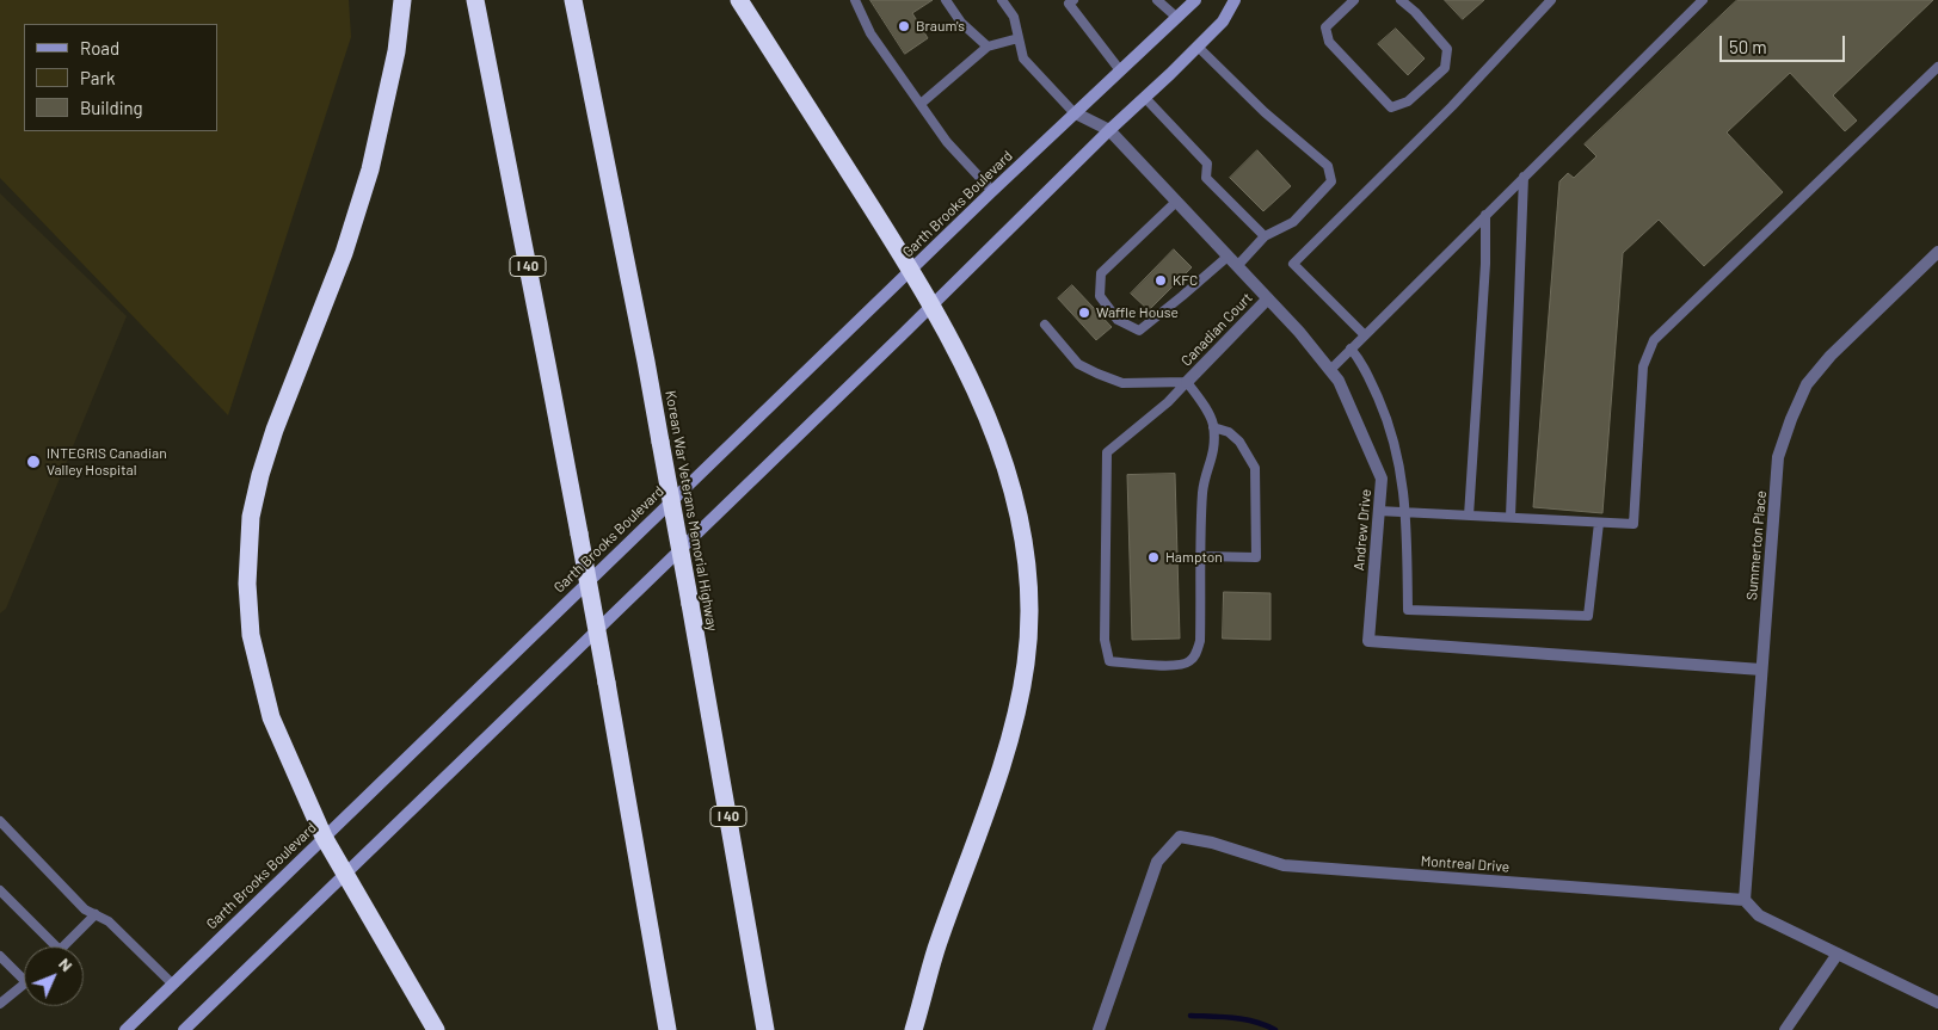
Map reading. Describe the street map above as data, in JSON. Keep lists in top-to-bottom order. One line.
{"streets":{"highway":["I 40","Korean War Veterans Memorial Highway"],"street":["Garth Brooks Boulevard","Canadian Court","Andrew Drive","Summerton Place","Montreal Drive"]},"crossings":[["Garth Brooks Boulevard","Andrew Drive"],["Canadian Court","Andrew Drive"],["Andrew Drive","Summerton Place"],["Summerton Place","Montreal Drive"]],"places":["Braum's","KFC","Waffle House","INTEGRIS Canadian Valley Hospital","Hampton"],"legend":["Road","Park","Building"],"scale_bar":"50 m","north":"top right"}
